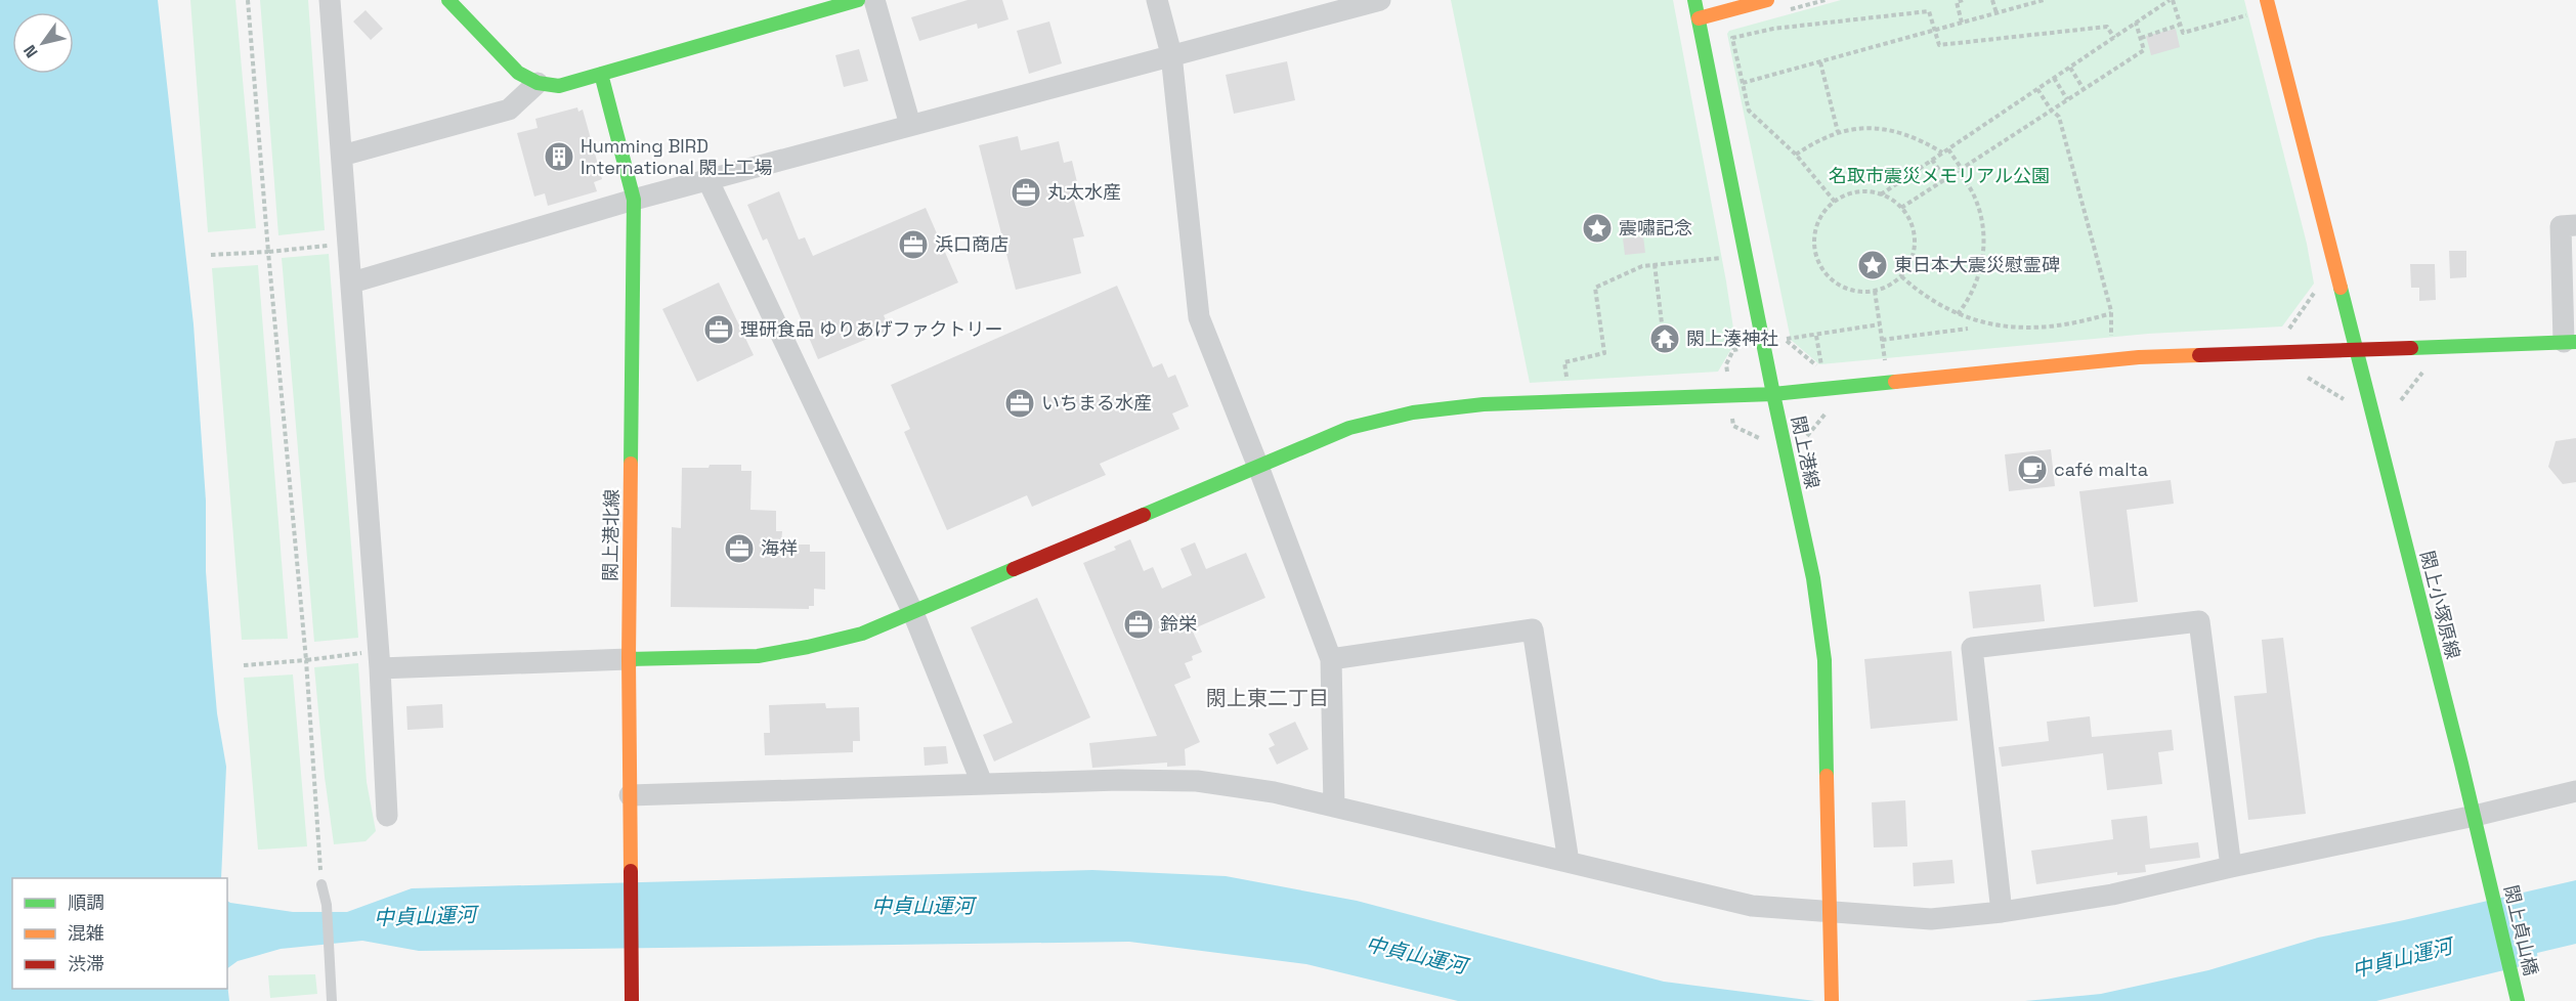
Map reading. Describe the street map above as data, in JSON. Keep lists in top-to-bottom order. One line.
{"streets":{"street":["閖上港線","閖上港北線","閖上小塚原線","閖上貞山橋"]},"crossings":[["閖上小塚原線","閖上貞山橋"]],"districts":["閖上東二丁目"],"water":["中貞山運河"],"parks":["名取市震災メモリアル公園"],"places":{"building":["Humming BIRD International 閖上工場"],"office":["丸太水産","浜口商店","理研食品 ゆりあげファクトリー","いちまる水産","海祥","鈴栄"],"place":["震嘯記念","東日本大震災慰霊碑"],"temple":["閖上湊神社"],"cafe":["café malta"]},"legend":["順調","混雑","渋滞"],"north":"bottom left"}
